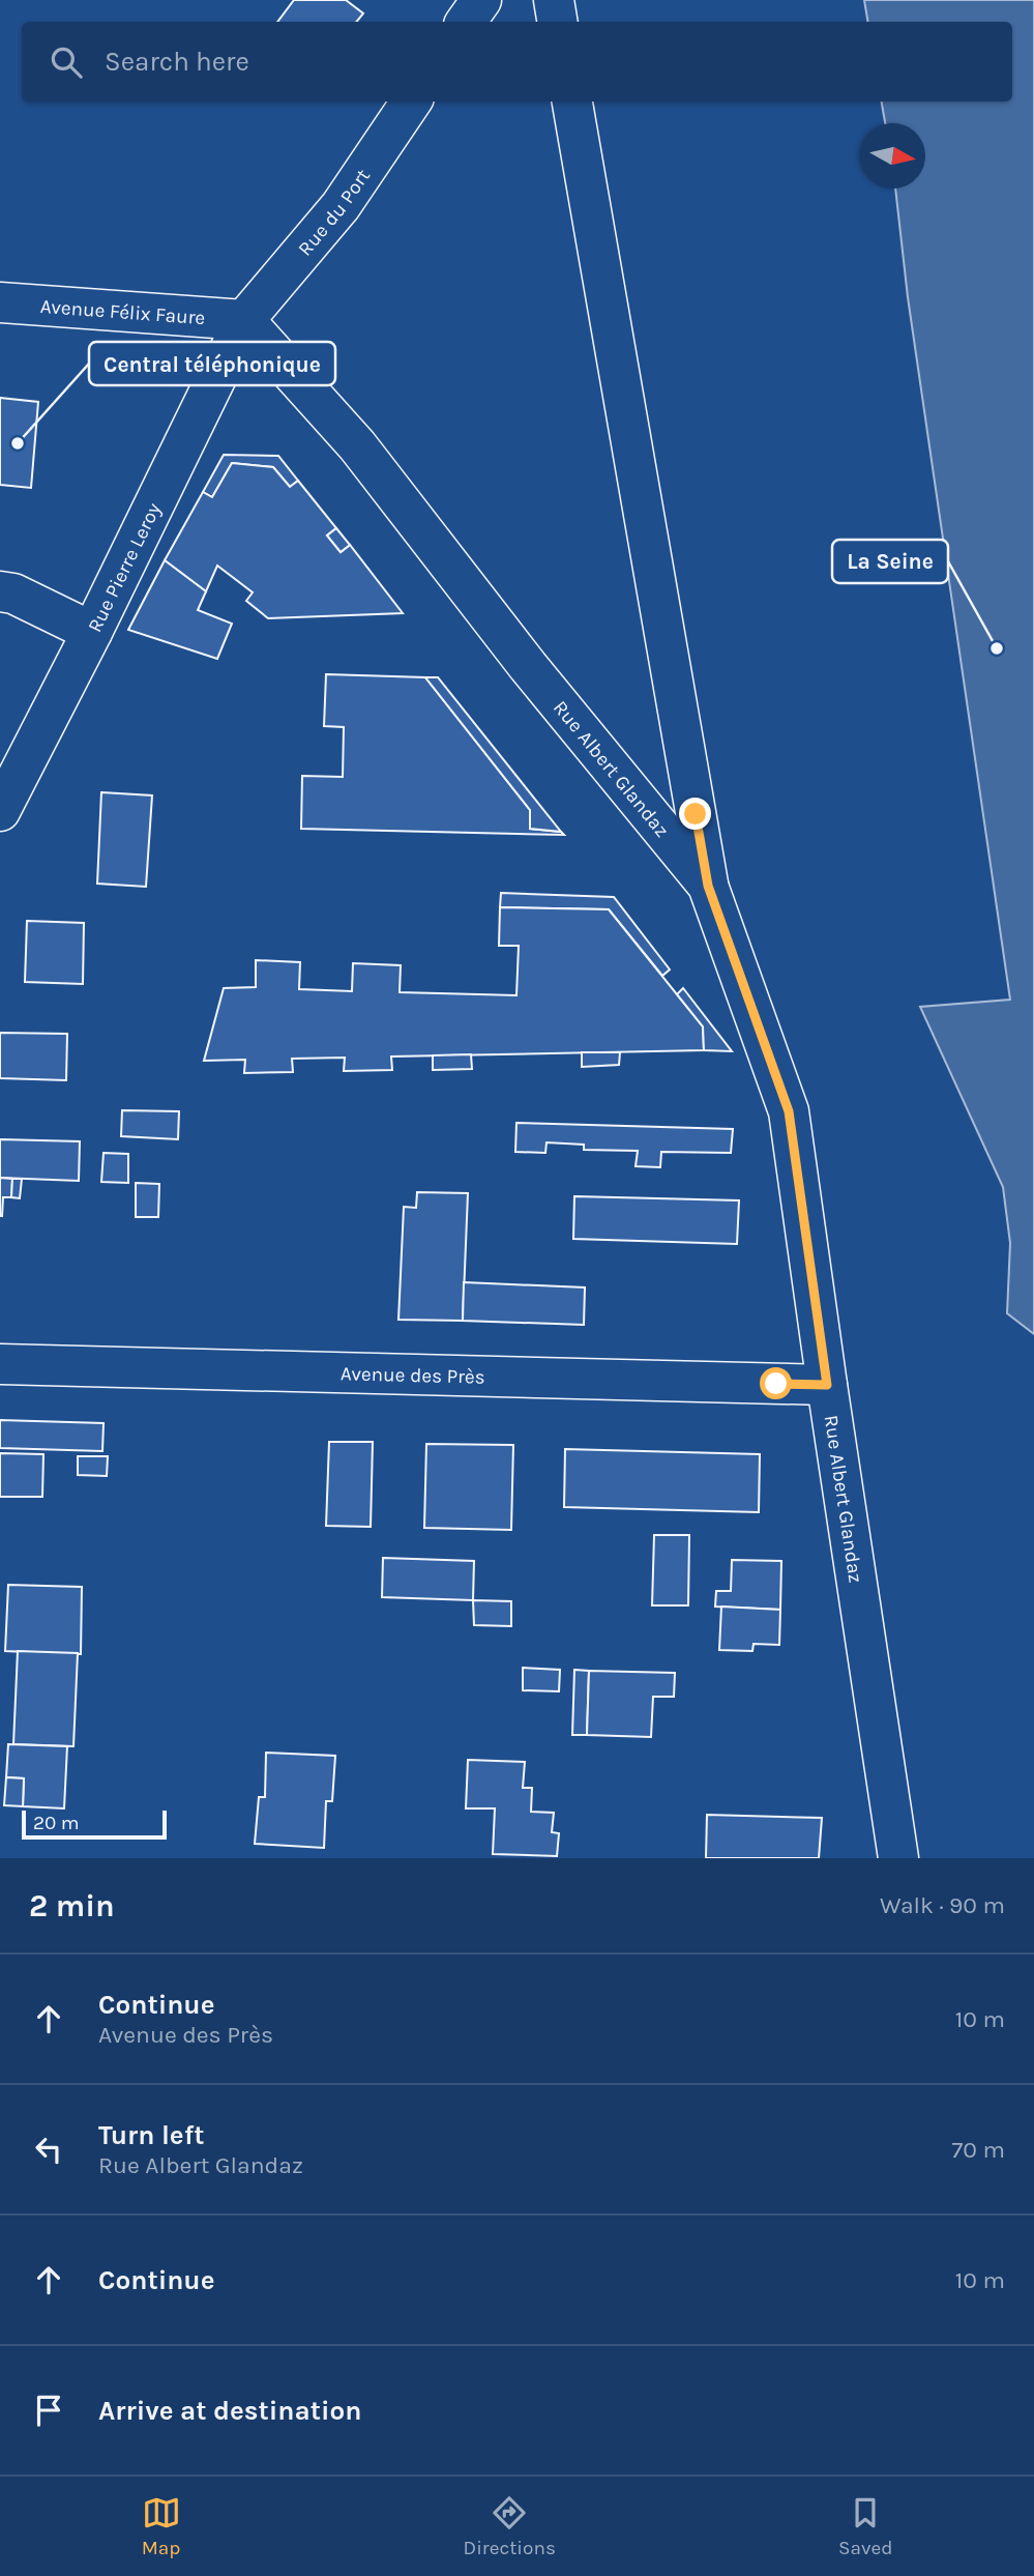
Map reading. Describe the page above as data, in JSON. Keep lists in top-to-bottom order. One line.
{"streets":{"street":["Rue du Port","Avenue Félix Faure","Rue Pierre Leroy","Rue Albert Glandaz","Avenue des Près"]},"crossings":[["Rue du Port","Avenue Félix Faure"],["Rue du Port","Rue Pierre Leroy"],["Rue du Port","Rue Albert Glandaz"],["Avenue Félix Faure","Rue Pierre Leroy"],["Avenue Félix Faure","Rue Albert Glandaz"],["Rue Pierre Leroy","Rue Albert Glandaz"],["Rue Albert Glandaz","Avenue des Près"]],"places":["Central téléphonique","La Seine"],"scale_bar":"20 m","north":"right","page":{"search":"Search here","scale":"20 m","heading":["2 min","Walk · 90 m"],"list":[["Continue","Avenue des Près","10 m"],["Turn left","Rue Albert Glandaz","70 m"],["Continue","10 m"],"Arrive at destination"],"nav":["Map","Directions","Saved"]}}
